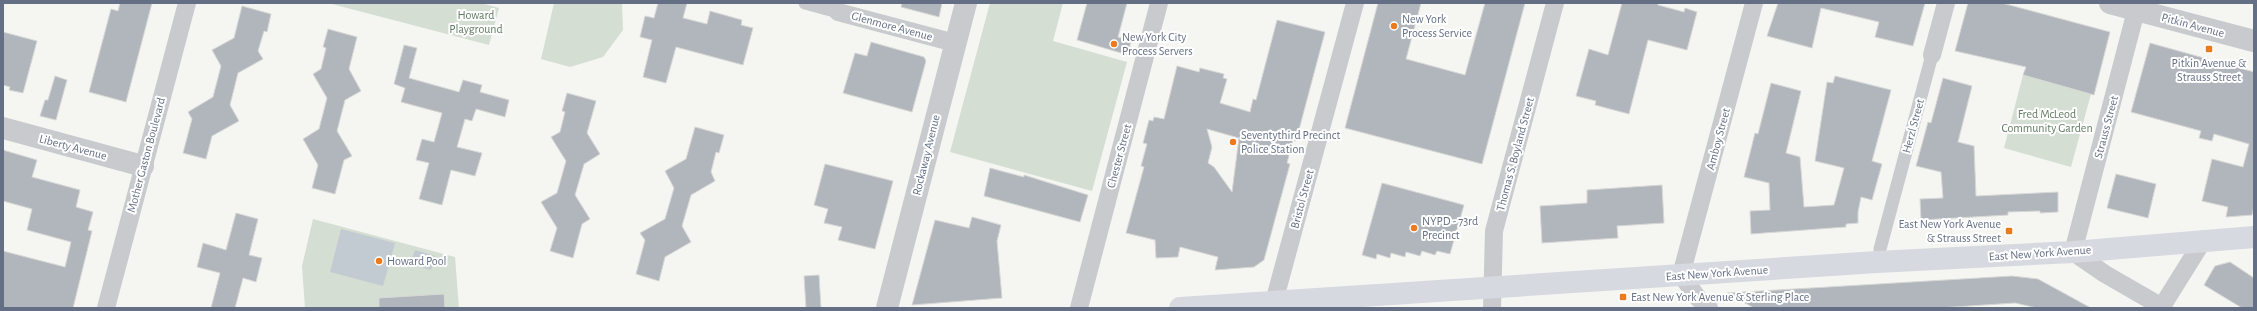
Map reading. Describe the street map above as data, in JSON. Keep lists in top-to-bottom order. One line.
{"streets":{"main road":["East New York Avenue"],"street":["Pitkin Avenue","Glenmore Avenue","Herzl Street","Strauss Street","Amboy Street","Liberty Avenue","Thomas S. Boyland Street","Mother Gaston Boulevard","Rockaway Avenue","Chester Street","Bristol Street"]},"crossings":[["Pitkin Avenue","Strauss Street"],["Glenmore Avenue","Rockaway Avenue"],["Strauss Street","East New York Avenue"],["Amboy Street","East New York Avenue"],["Liberty Avenue","Mother Gaston Boulevard"],["Thomas S. Boyland Street","East New York Avenue"],["Bristol Street","East New York Avenue"]],"parks":["Howard Playground","Fred McLeod Community Garden"],"places":{"other":["New York Process Service","New York City Process Servers","Seventythird Precinct Police Station","NYPD - 73rd Precinct","Howard Pool"],"transit":["Pitkin Avenue & Strauss Street","East New York Avenue & Strauss Street","East New York Avenue & Sterling Place"]}}
